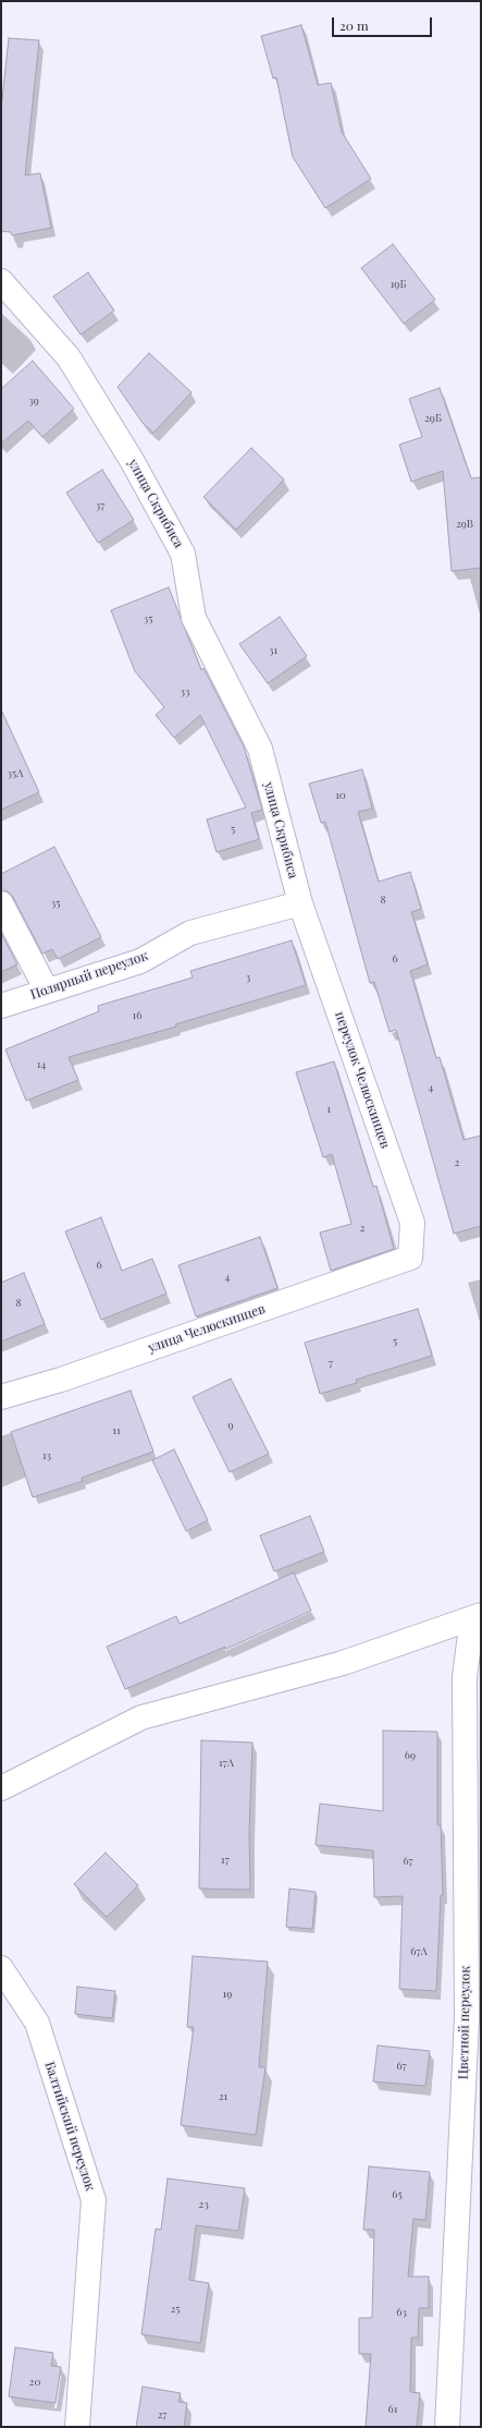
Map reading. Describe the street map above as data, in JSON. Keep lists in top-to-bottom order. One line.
{"streets":{"street":["улица Скрибиса","Полярный переулок","переулок Челюскинцев","улица Челюскинцев","Цветной переулок","Балтийский переулок"]},"crossings":[["улица Скрибиса","Полярный переулок"],["улица Скрибиса","переулок Челюскинцев"],["Полярный переулок","переулок Челюскинцев"],["переулок Челюскинцев","улица Челюскинцев"]],"house_numbers":["19Б","39","29Б","37","29В","35","31","33","35А","10","5","8","35","6","3","16","14","4","1","2","2","6","4","8","5","7","9","11","13","69","17А","17","67","67А","19","67","21","65","23","25","63","20","61","27"],"scale_bar":"20 m"}
